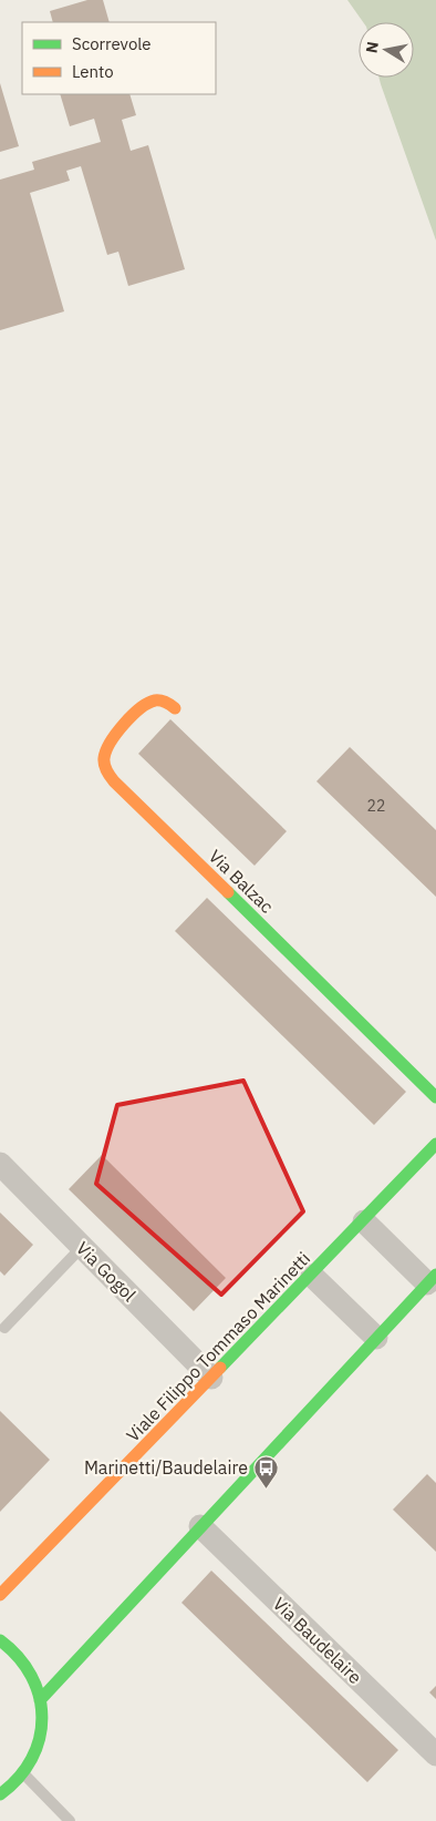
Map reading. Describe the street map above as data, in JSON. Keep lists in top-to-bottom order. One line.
{"streets":{"street":["Via Balzac","Via Gogol","Viale Filippo Tommaso Marinetti","Via Baudelaire"]},"crossings":[["Via Gogol","Viale Filippo Tommaso Marinetti"]],"places":{"bus stop":["Marinetti/Baudelaire"]},"house_numbers":["22"],"legend":["Scorrevole","Lento"],"north":"left"}
